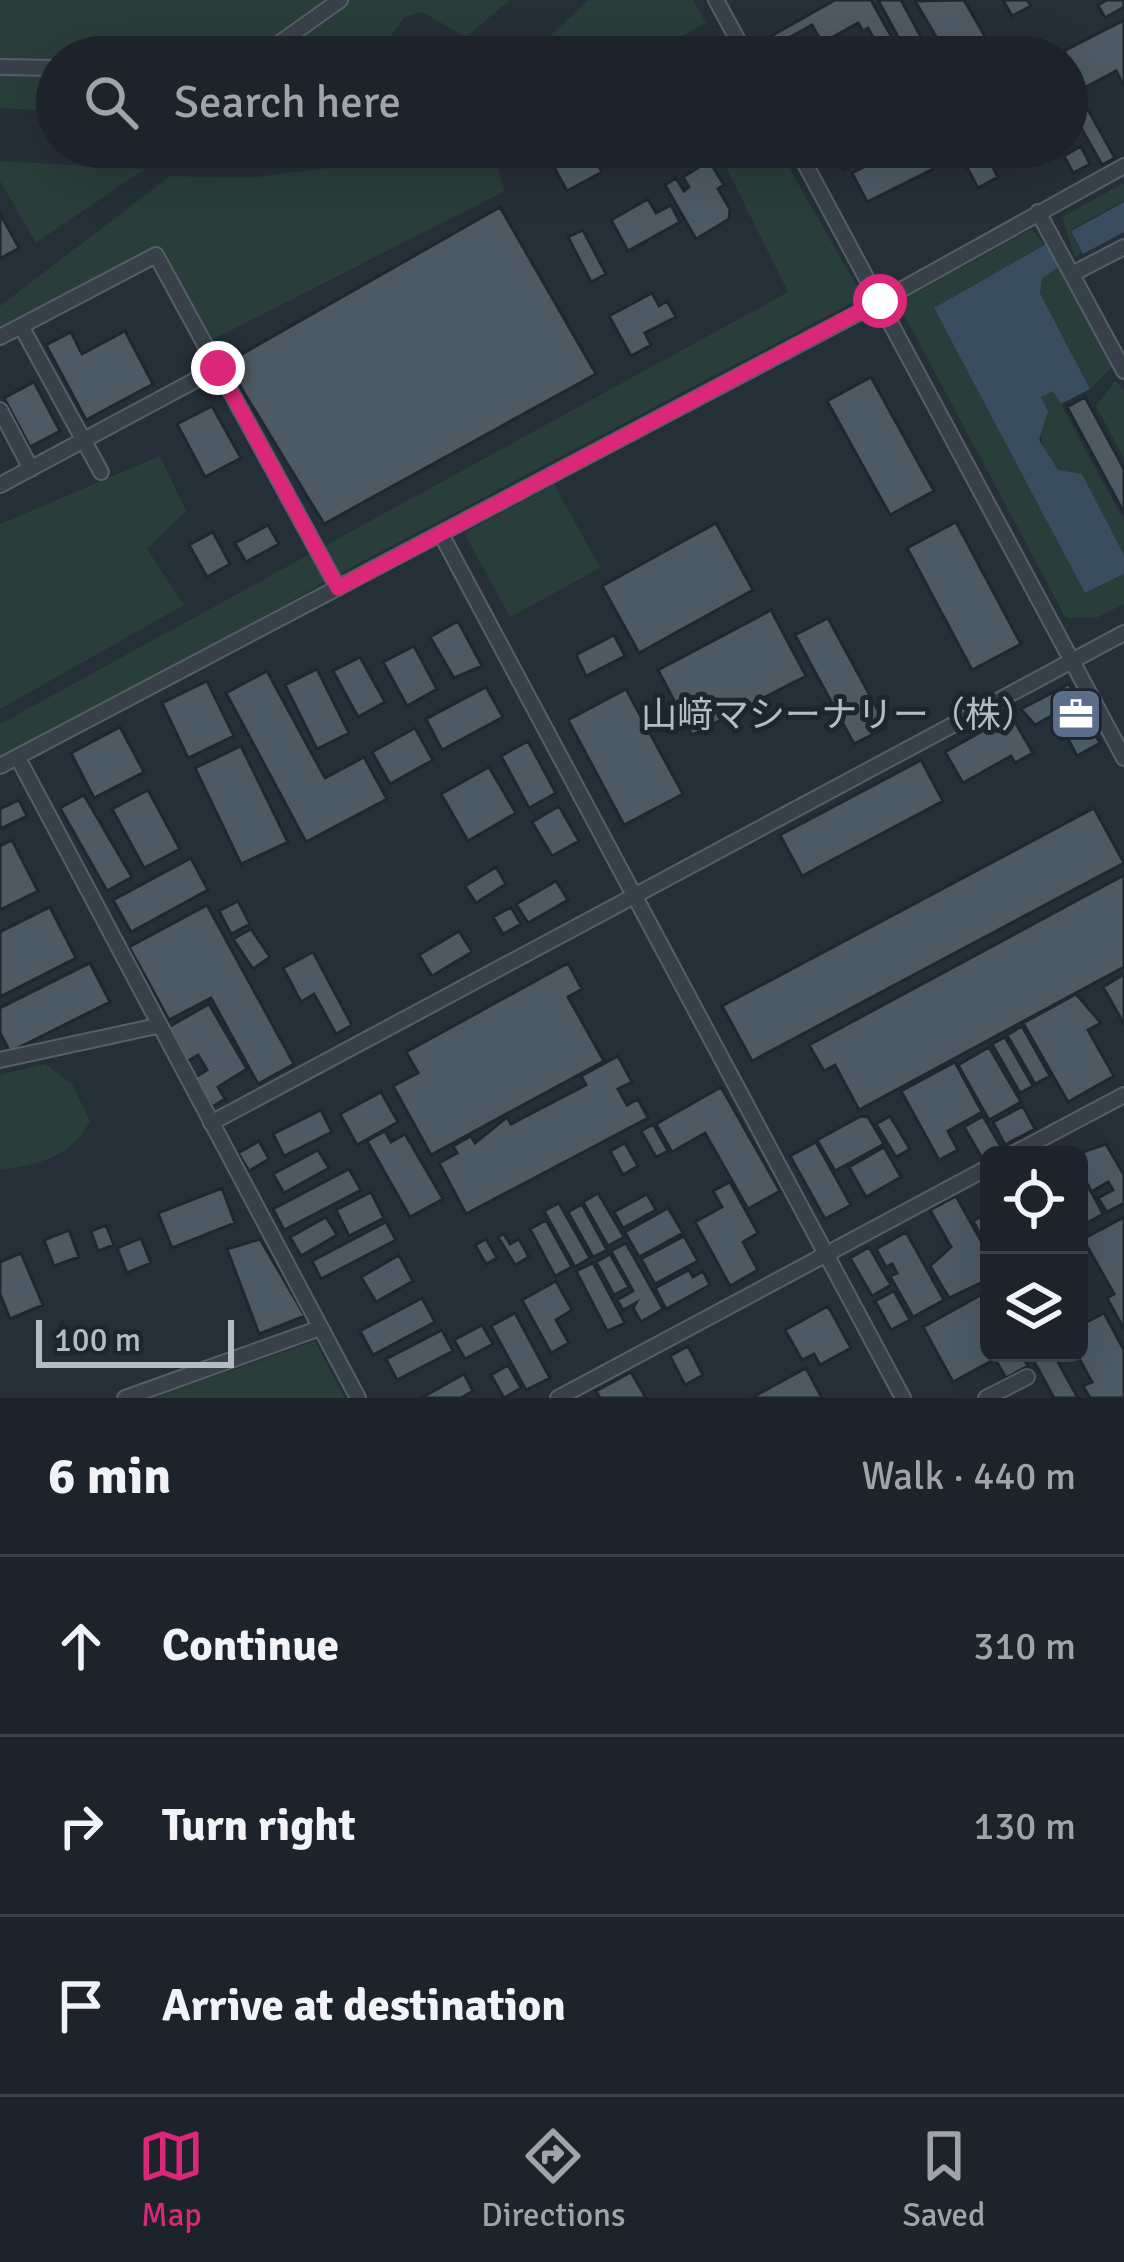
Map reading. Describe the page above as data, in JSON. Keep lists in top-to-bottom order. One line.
{"places":{"office":["山﨑マシーナリー（株）"]},"scale_bar":"100 m","page":{"search":"Search here","scale":"100 m","heading":["6 min","Walk · 440 m"],"list":[["Continue","310 m"],["Turn right","130 m"],"Arrive at destination"],"nav":["Map","Directions","Saved"]}}
